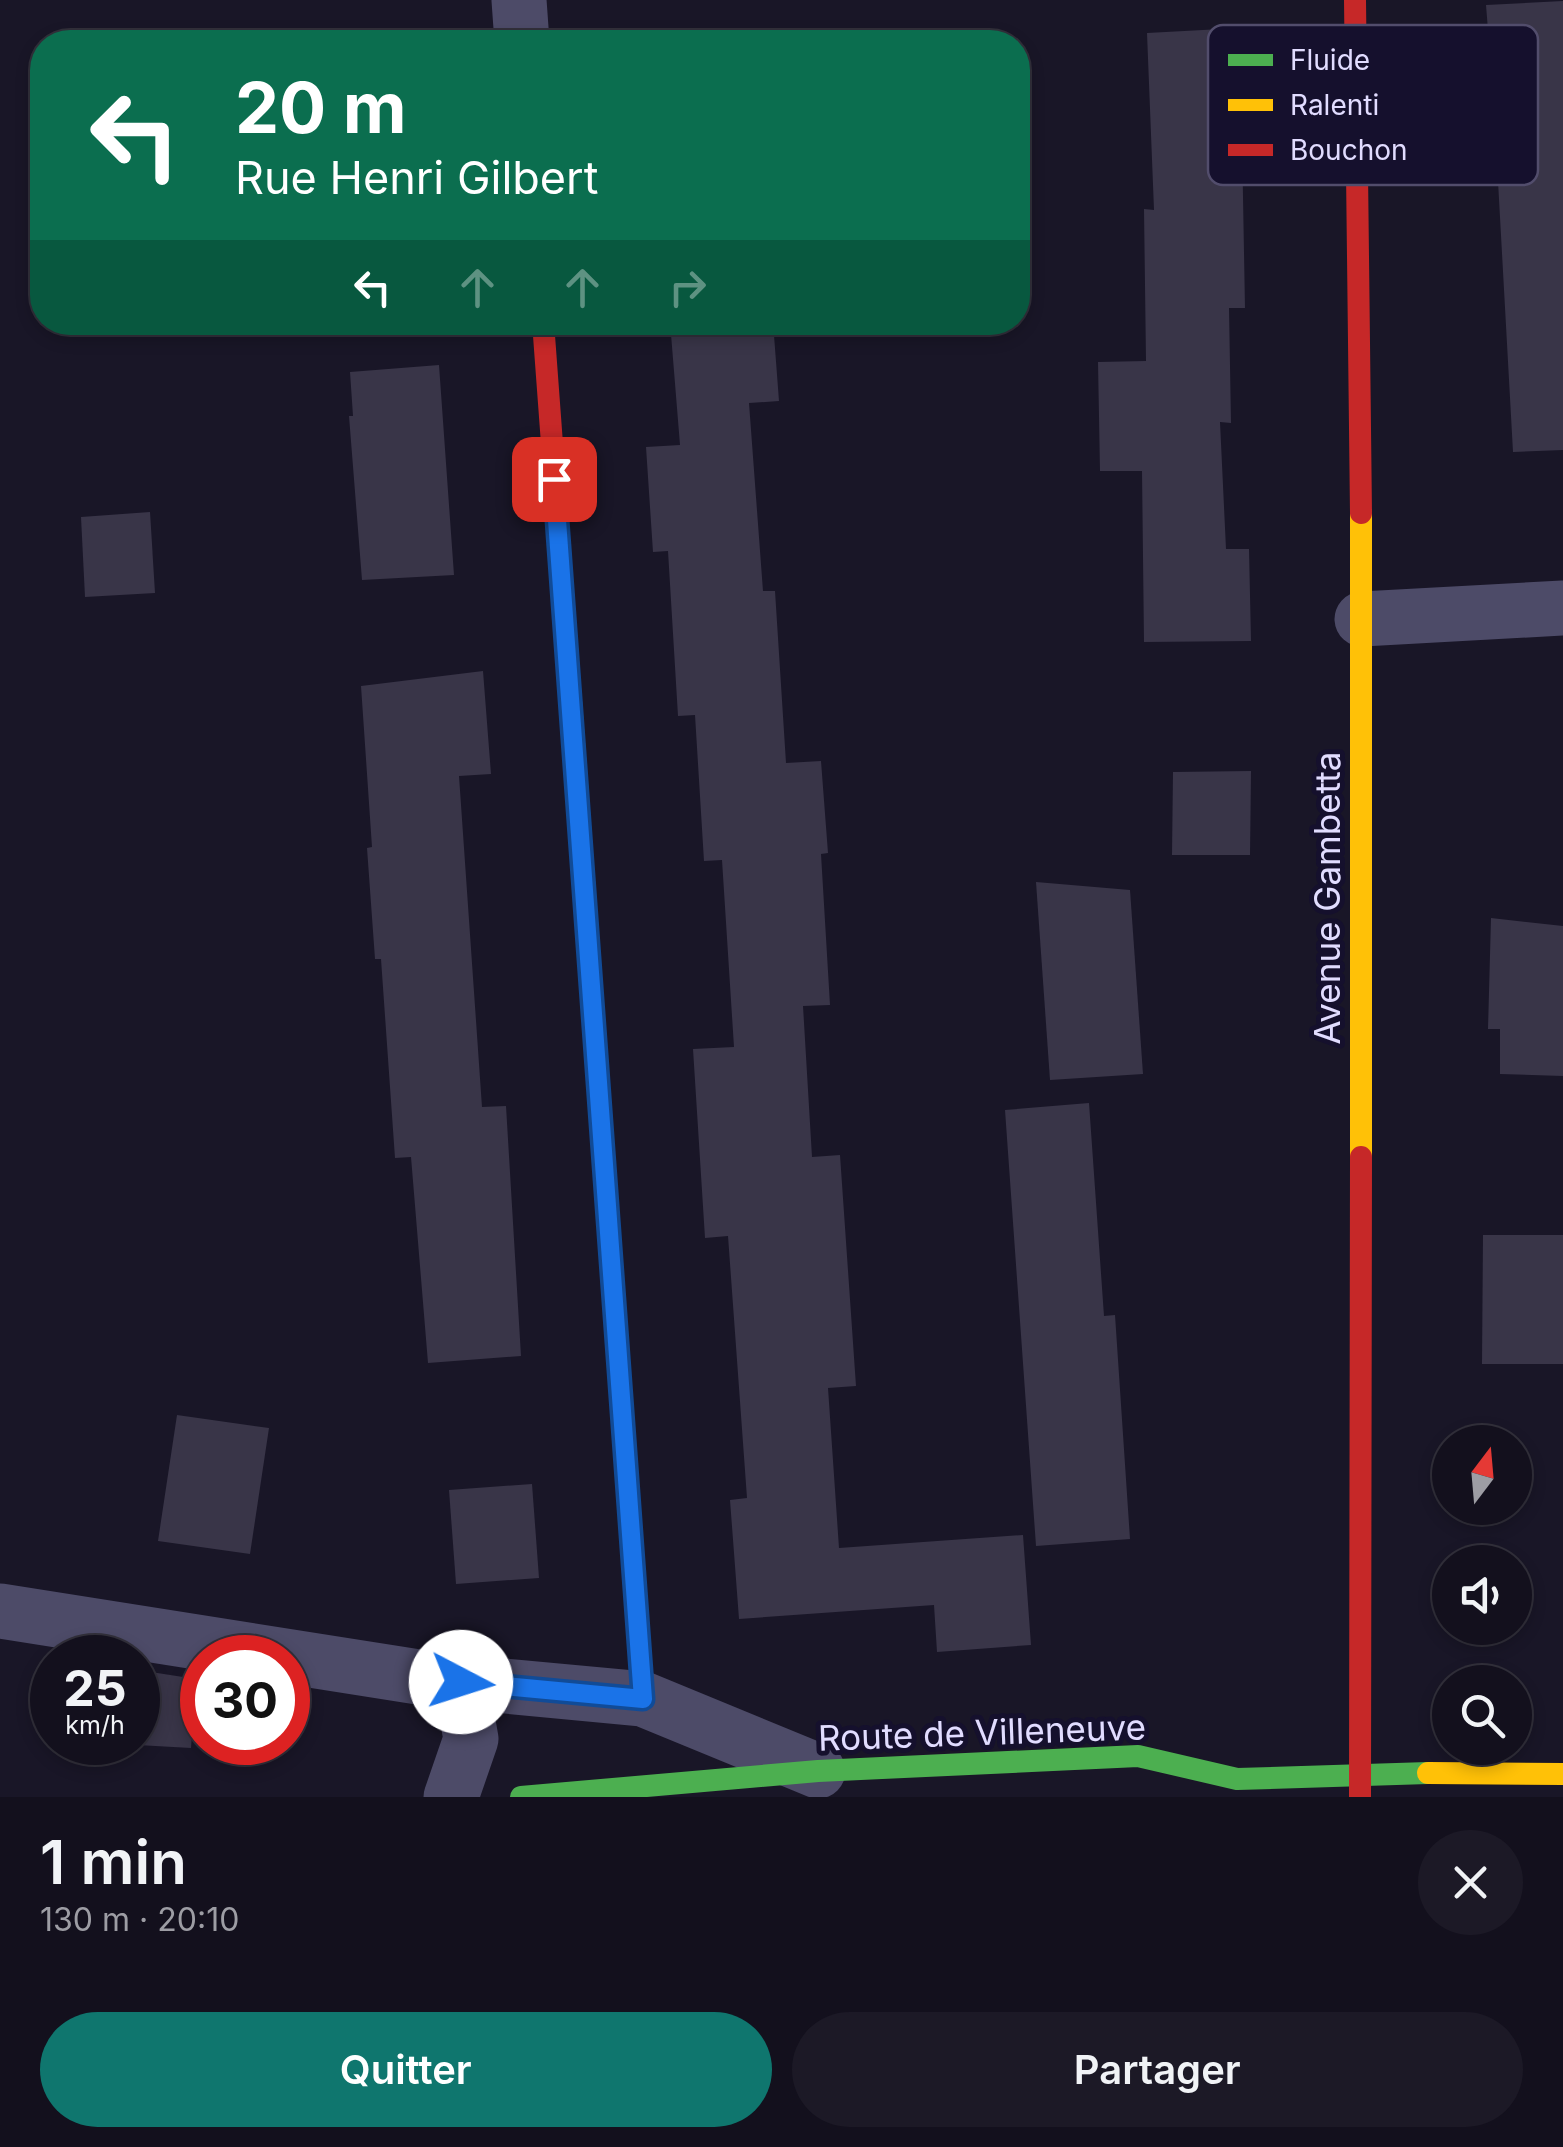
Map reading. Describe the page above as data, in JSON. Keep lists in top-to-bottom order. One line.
{"streets":{"street":["Avenue Gambetta","Route de Villeneuve"]},"crossings":[["Avenue Gambetta","Route de Villeneuve"]],"legend":["Fluide","Ralenti","Bouchon"],"north":"top","page":{"turn":["20 m","Rue Henri Gilbert"],"speed":"25 km/h","limit":"30","heading":["1 min","130 m · 20:10"],"buttons":["Quitter","Partager"]}}
